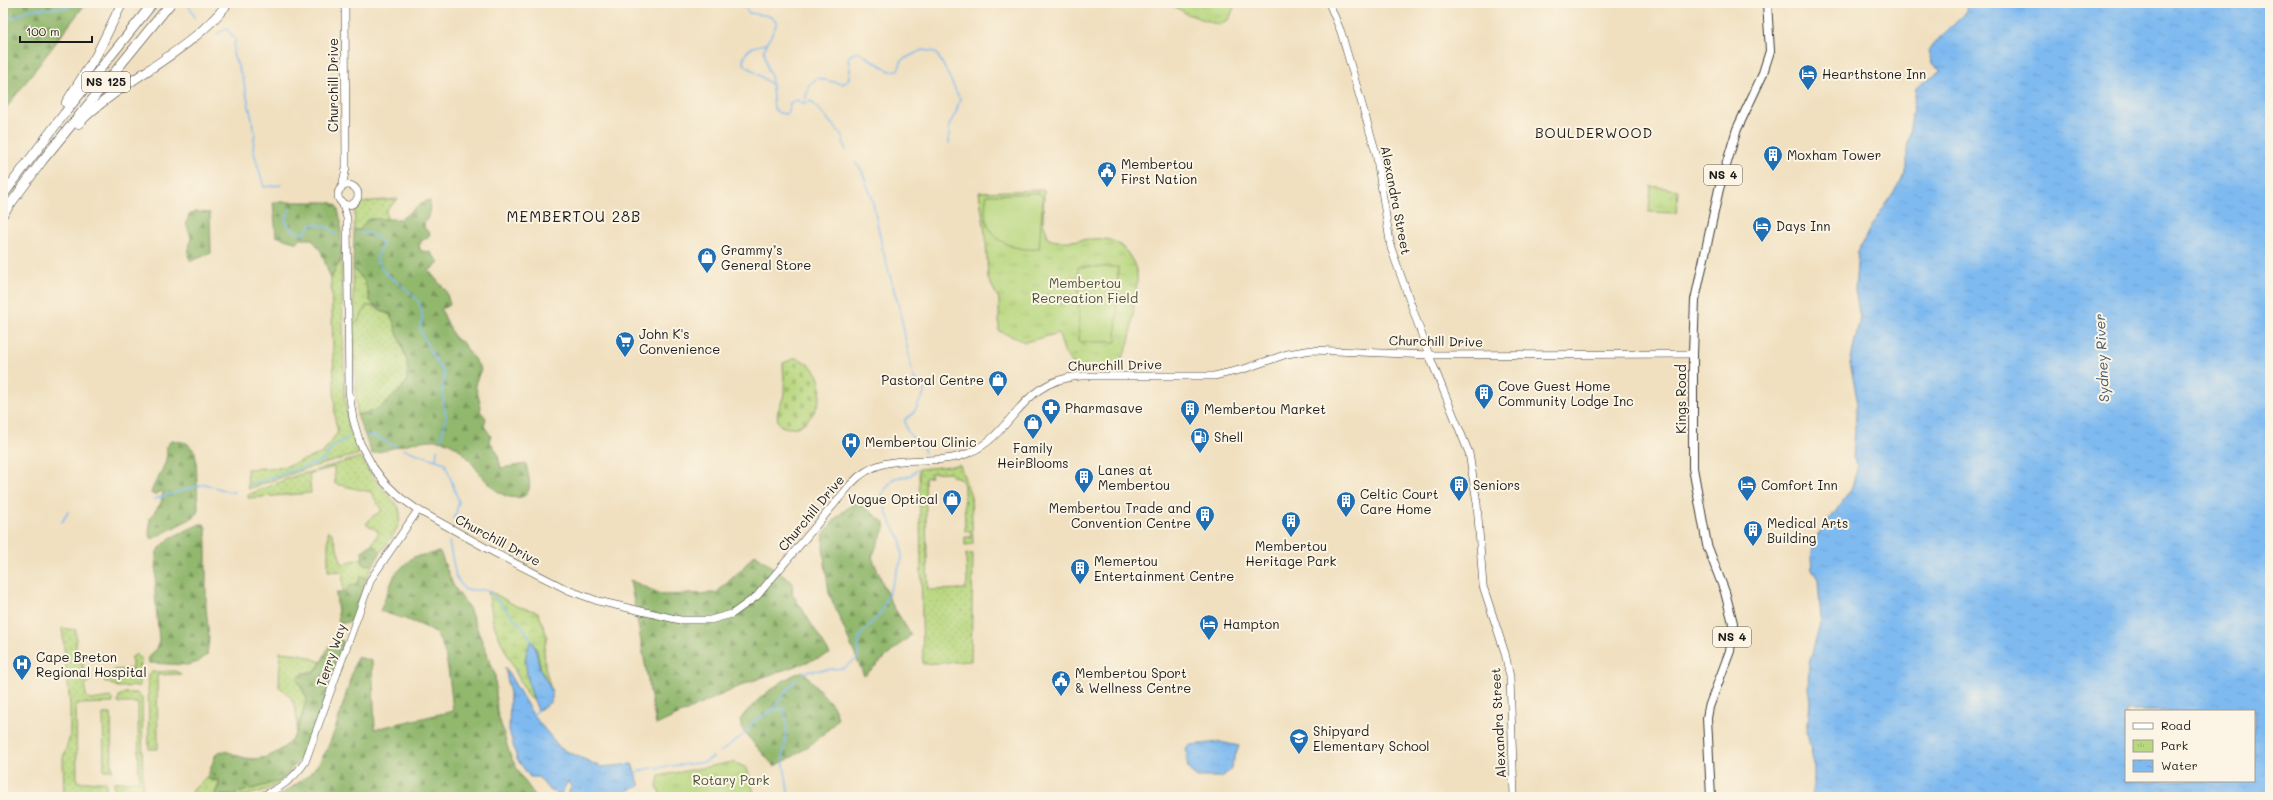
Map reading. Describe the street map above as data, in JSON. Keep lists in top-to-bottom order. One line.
{"streets":{"highway":["NS 125"],"main road":["Churchill Drive","NS 4","Alexandra Street","Kings Road","Terry Way"]},"crossings":[["Churchill Drive","Alexandra Street"],["Churchill Drive","Kings Road"],["Churchill Drive","Terry Way"]],"districts":["BOULDERWOOD","MEMBERTOU 28B"],"water":["Sydney River"],"parks":["Membertou Recreation Field","Rotary Park"],"places":{"hotel":["Hearthstone Inn","Days Inn","Comfort Inn","Hampton"],"building":["Moxham Tower","Cove Guest Home Community Lodge Inc","Membertou Market","Lanes at Membertou","Seniors","Celtic Court Care Home","Membertou Trade and Convention Centre","Membertou Heritage Park","Medical Arts Building","Memertou Entertainment Centre"],"public building":["Membertou First Nation","Membertou Sport & Wellness Centre"],"shop":["Grammy’s General Store","Pastoral Centre","Family HeirBlooms","Vogue Optical"],"supermarket":["John K's Convenience"],"pharmacy":["Pharmasave"],"fuel station":["Shell"],"hospital":["Membertou Clinic","Cape Breton Regional Hospital"],"school or university":["Shipyard Elementary School"]},"legend":["Road","Park","Water"],"scale_bar":"100 m"}
